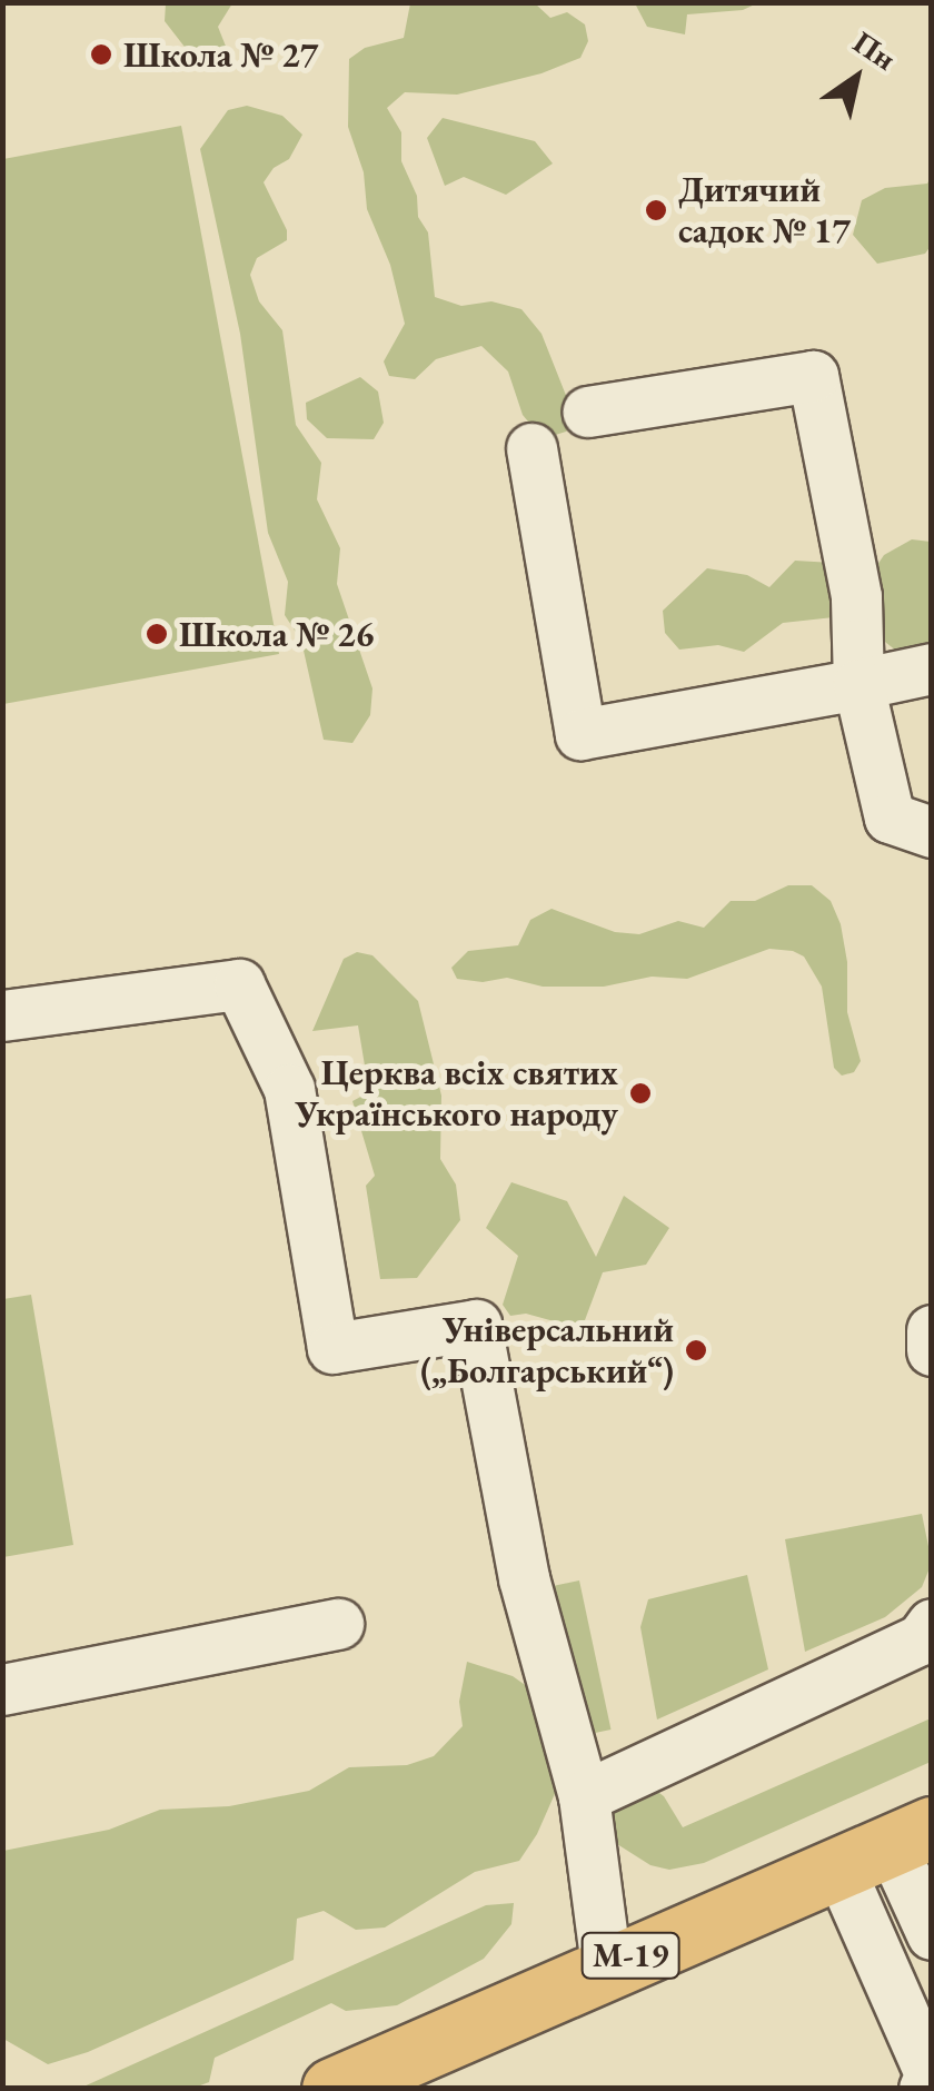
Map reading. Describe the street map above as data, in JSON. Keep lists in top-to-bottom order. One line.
{"streets":{"highway":["М-19"]},"places":["Школа № 27","Дитячий садок № 17","Школа № 26","Церква всіх святих Українського народу","Універсальний („Болгарський“)"],"north":"top right"}
